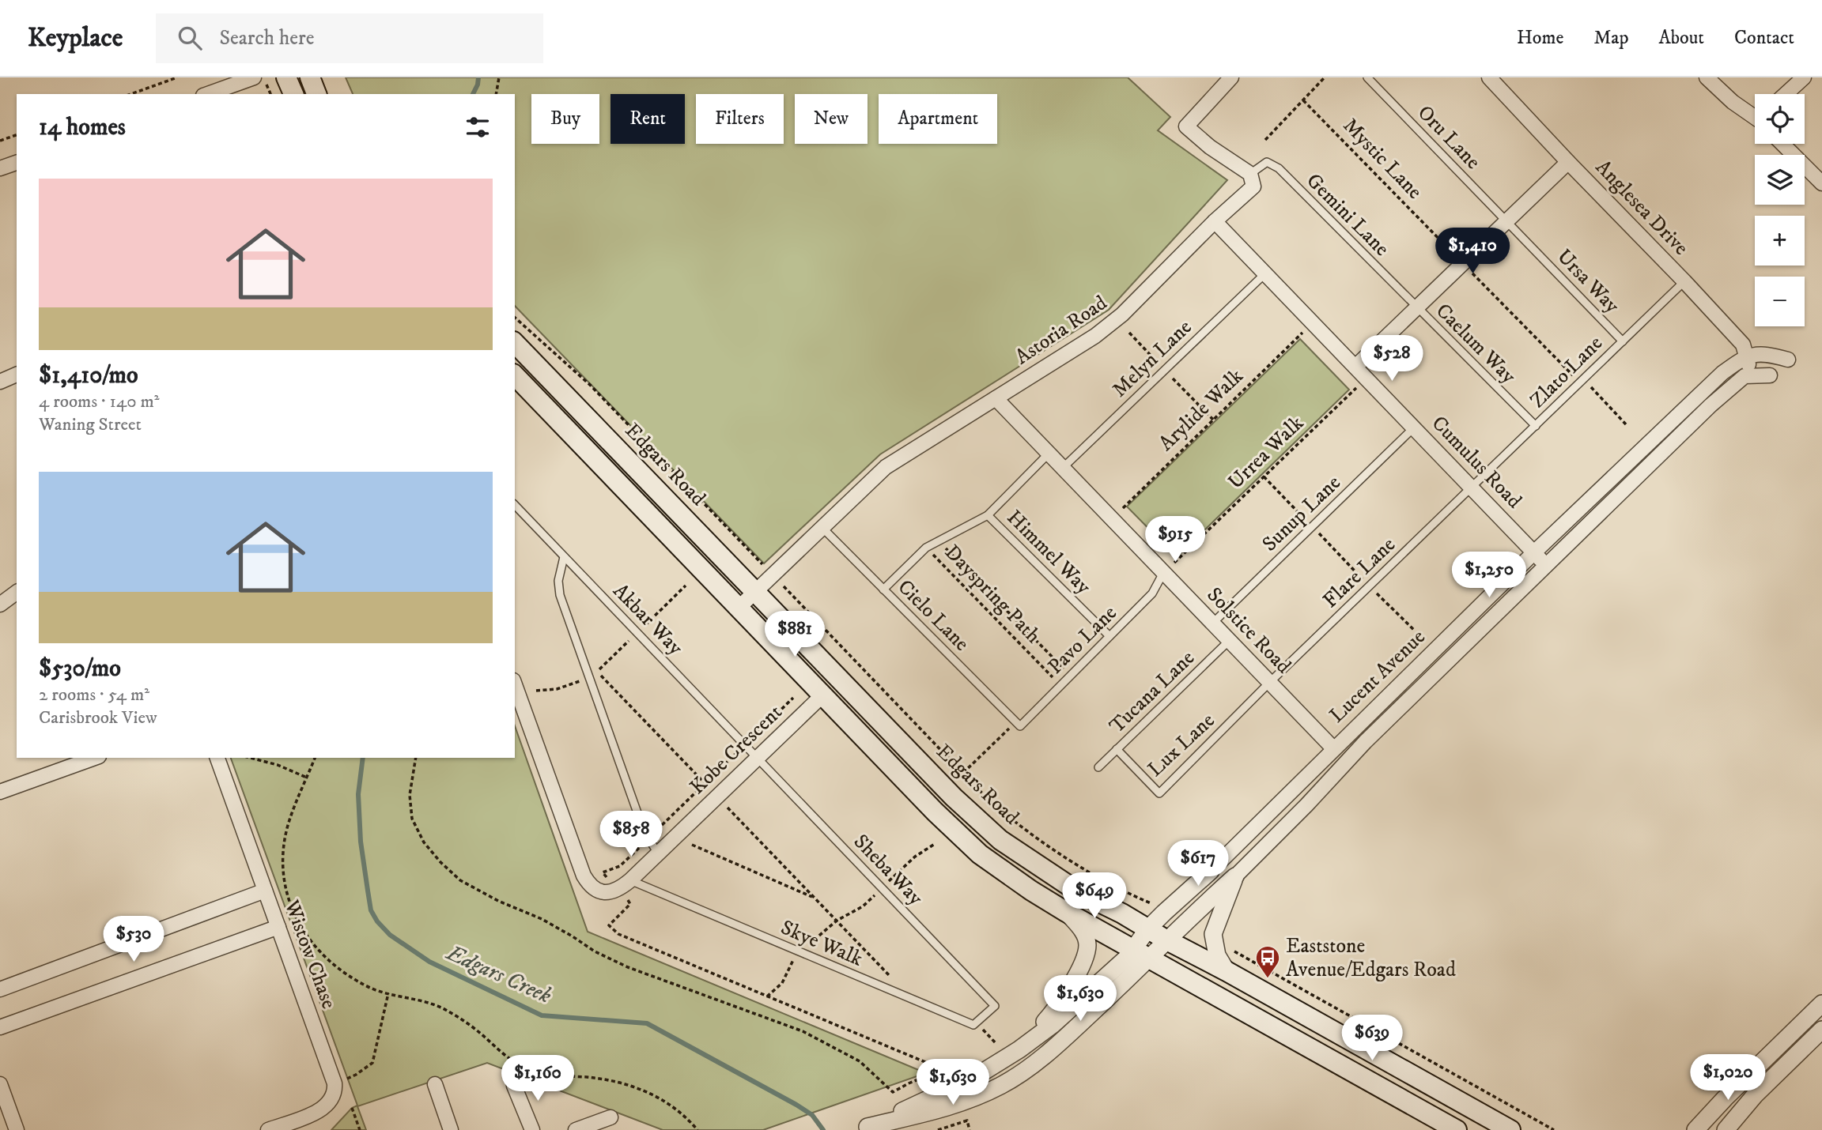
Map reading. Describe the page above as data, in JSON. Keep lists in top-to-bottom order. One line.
{"streets":{"main road":["Edgars Road"],"street":["Anglesea Drive","Astoria Road","Cumulus Road","Solstice Road","Lucent Avenue","Kobe Crescent","Wistow Chase"],"lane":["Oru Lane","Gemini Lane","Ursa Way","Caelum Way","Melyn Lane","Zlato Lane","Sunup Lane","Himmel Way","Flare Lane","Cielo Lane","Akbar Way","Pavo Lane","Tucana Lane","Lux Lane","Sheba Way","Skye Walk"],"path":["Mystic Lane","Arylide Walk","Urrea Walk","Dayspring Path"]},"crossings":[["Oru Lane","Ursa Way"],["Mystic Lane","Zlato Lane"],["Anglesea Drive","Zlato Lane"],["Anglesea Drive","Lucent Avenue"],["Gemini Lane","Astoria Road"],["Gemini Lane","Caelum Way"],["Ursa Way","Zlato Lane"],["Astoria Road","Cumulus Road"],["Astoria Road","Edgars Road"],["Astoria Road","Cielo Lane"],["Astoria Road","Solstice Road"],["Caelum Way","Zlato Lane"],["Melyn Lane","Cumulus Road"],["Melyn Lane","Solstice Road"],["Zlato Lane","Cumulus Road"],["Zlato Lane","Flare Lane"],["Arylide Walk","Cumulus Road"],["Arylide Walk","Solstice Road"],["Urrea Walk","Cumulus Road"],["Urrea Walk","Solstice Road"],["Urrea Walk","Pavo Lane"],["Cumulus Road","Sunup Lane"],["Cumulus Road","Flare Lane"],["Cumulus Road","Lucent Avenue"],["Sunup Lane","Solstice Road"],["Himmel Way","Pavo Lane"],["Flare Lane","Solstice Road"],["Flare Lane","Lux Lane"],["Dayspring Path","Pavo Lane"],["Cielo Lane","Pavo Lane"],["Akbar Way","Kobe Crescent"],["Akbar Way","Sheba Way"],["Solstice Road","Pavo Lane"],["Solstice Road","Lucent Avenue"],["Solstice Road","Tucana Lane"],["Solstice Road","Lux Lane"],["Tucana Lane","Lux Lane"],["Kobe Crescent","Sheba Way"],["Kobe Crescent","Skye Walk"],["Sheba Way","Skye Walk"]],"water":["Edgars Creek"],"places":{"bus stop":["Eaststone Avenue/Edgars Road"]},"page":{"header":"Keyplace","search":"Search here","nav":["Home","Map","About","Contact"],"map_buttons":["+","−"],"chip":["Buy","Rent","Filters","New","Apartment"],"heading":"14 homes","list":[{"name":"$1,410/mo","note":"4 rooms · 140 m² · Waning Street"},{"name":"$530/mo","note":"2 rooms · 54 m² · Carisbrook View"}],"price":["$1,410","$528","$915","$1,250","$881","$858","$617","$649","$530","$1,630","$639","$1,020","$1,160","$1,630"]}}
